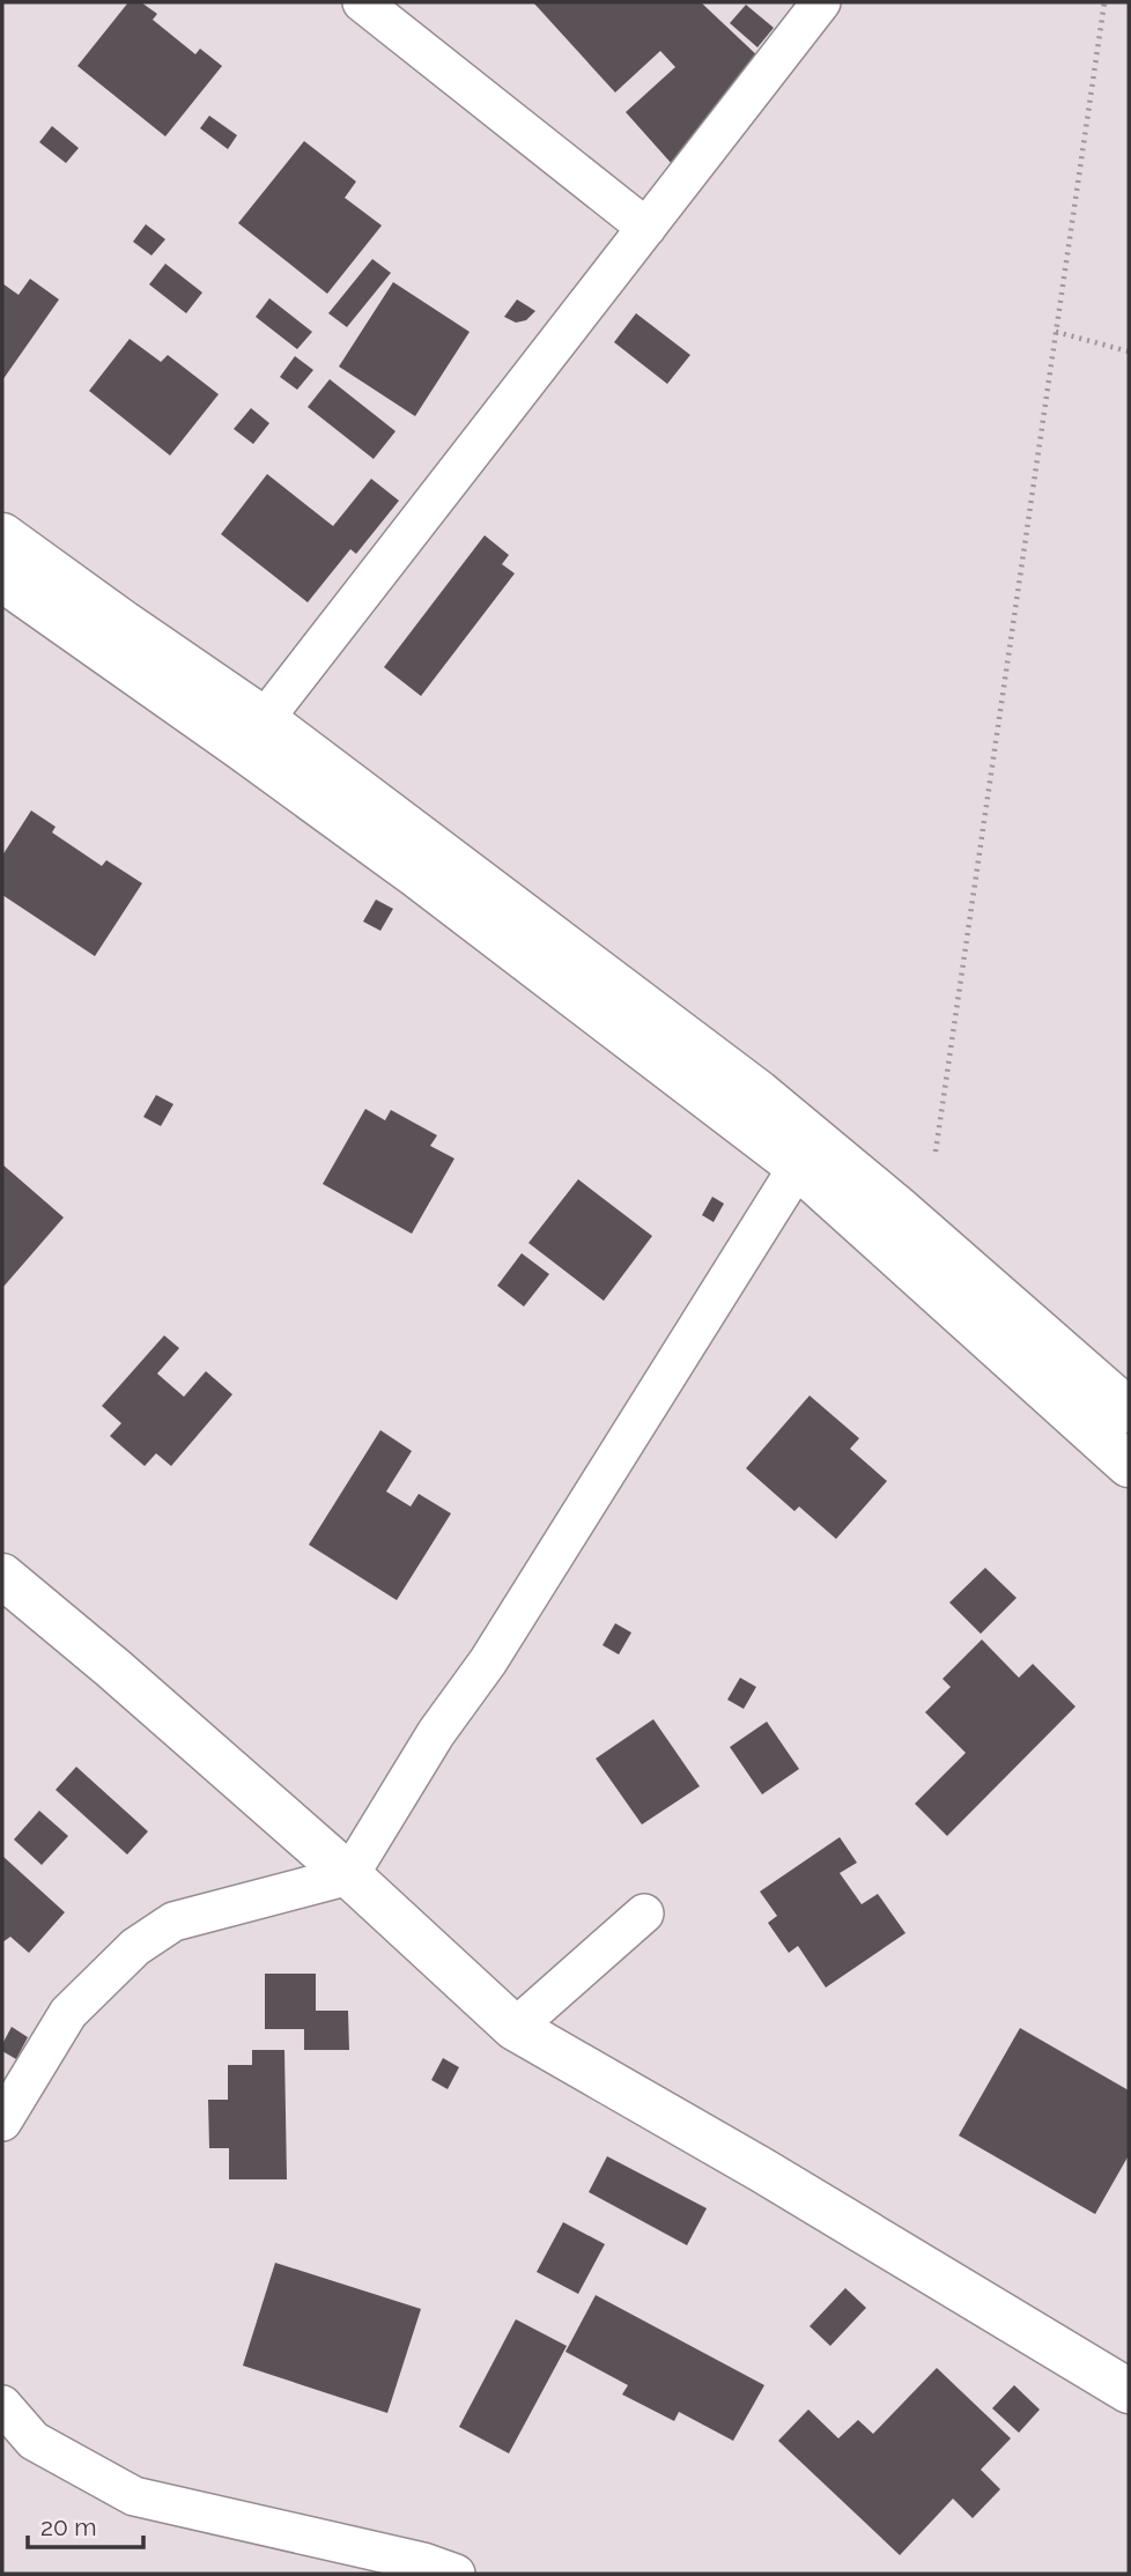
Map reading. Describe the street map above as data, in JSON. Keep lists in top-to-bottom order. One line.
{"scale_bar":"20 m"}
